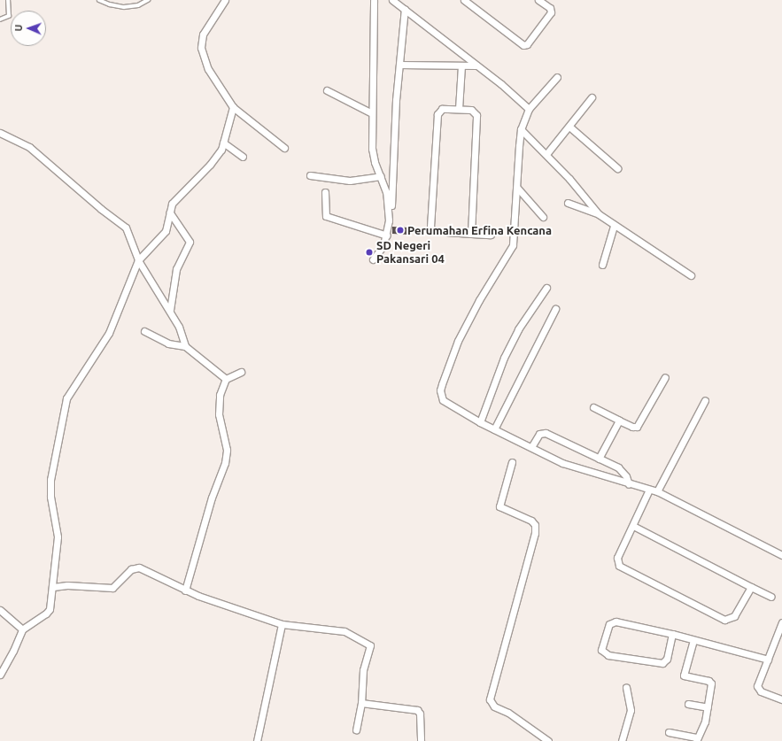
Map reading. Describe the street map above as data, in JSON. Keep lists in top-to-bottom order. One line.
{"places":["Perumahan Erfina Kencana","SD Negeri Pakansari 04"],"north":"left"}
